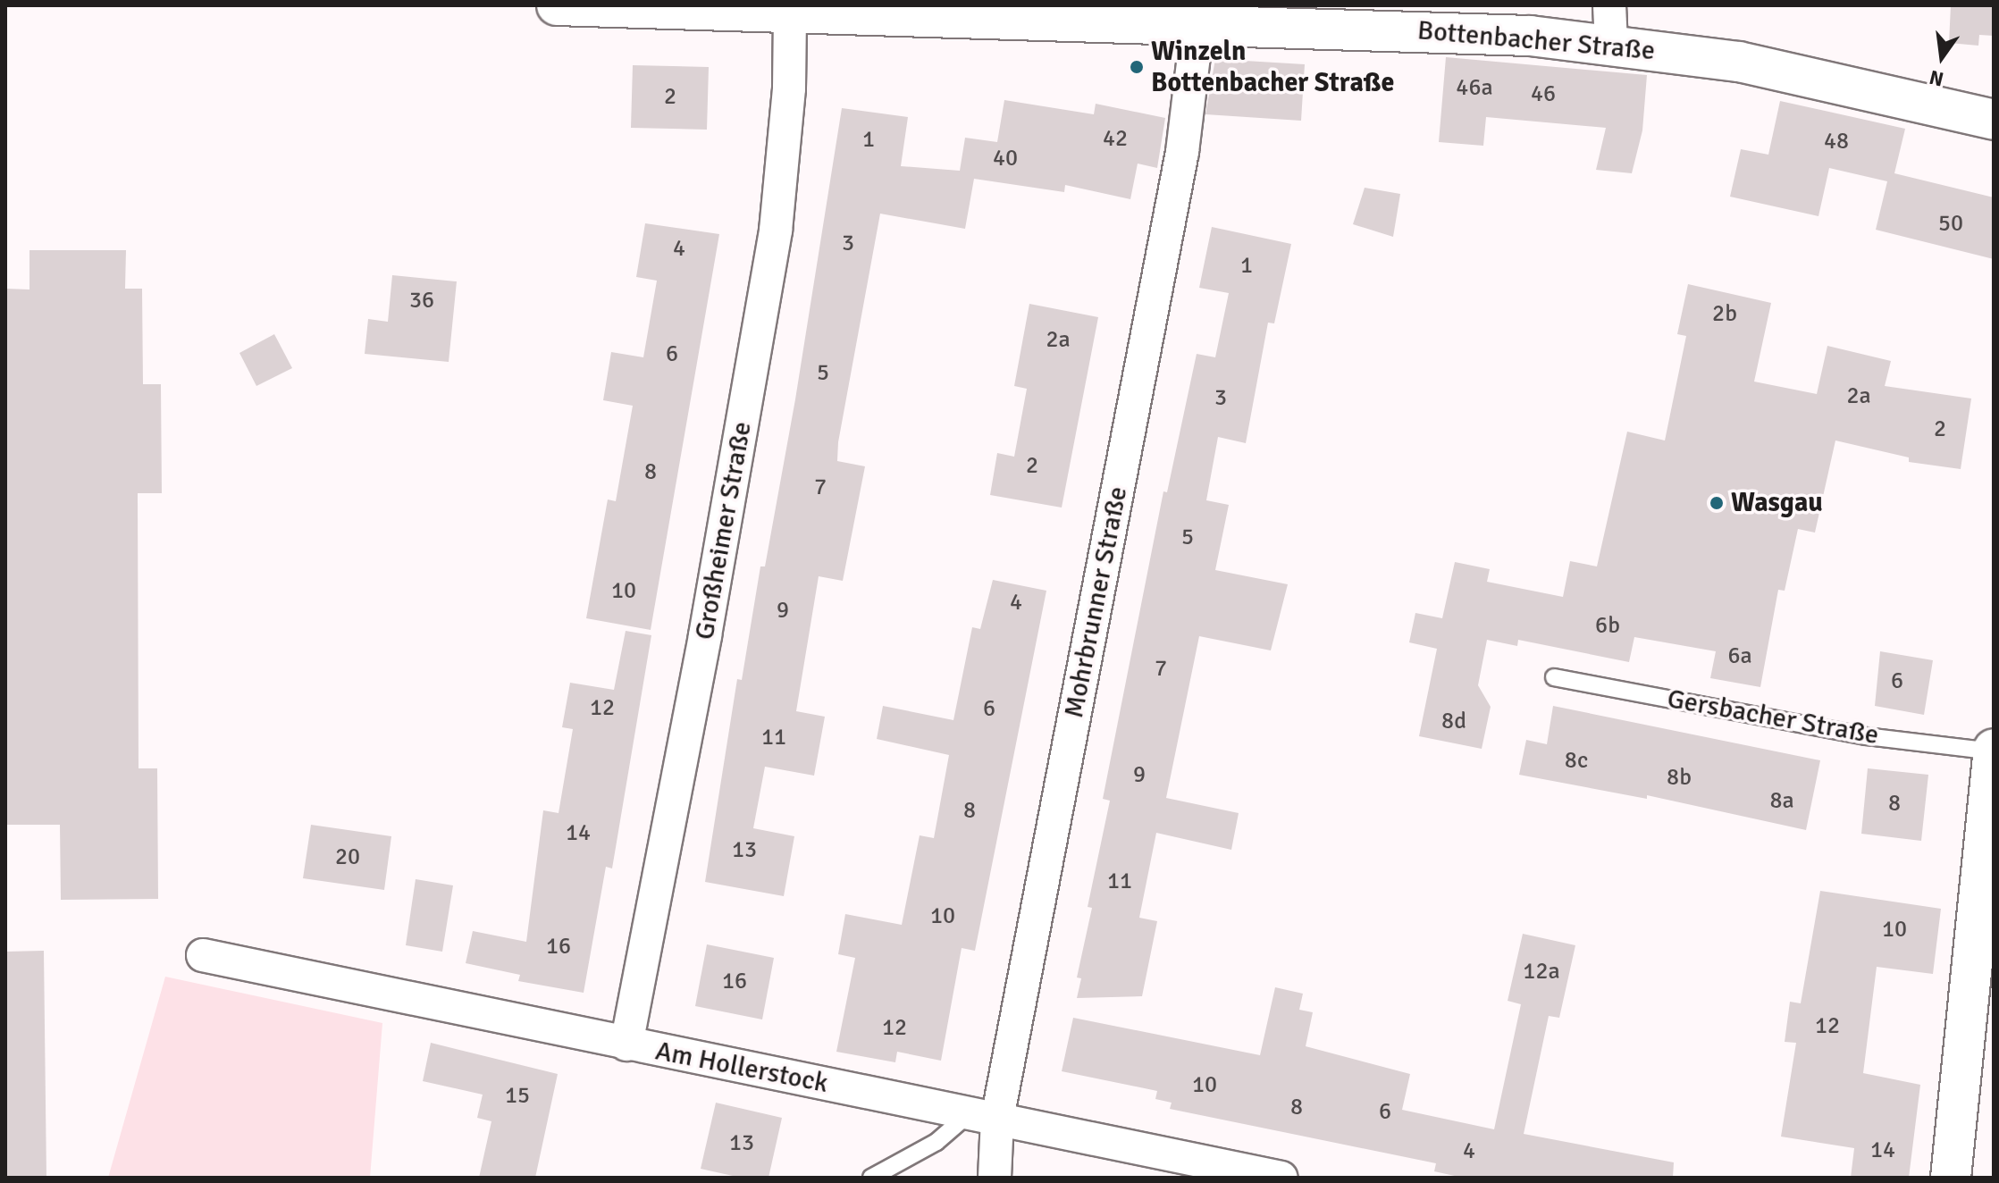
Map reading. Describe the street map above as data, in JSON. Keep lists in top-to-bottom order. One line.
{"streets":{"street":["Bottenbacher Straße","Großheimer Straße","Mohrbrunner Straße","Gersbacher Straße","Am Hollerstock"]},"crossings":[["Bottenbacher Straße","Großheimer Straße"],["Bottenbacher Straße","Mohrbrunner Straße"],["Großheimer Straße","Am Hollerstock"],["Mohrbrunner Straße","Am Hollerstock"]],"places":["Winzeln Bottenbacher Straße","Wasgau"],"house_numbers":["46a","46","2","42","1","48","40","50","3","4","1","36","2b","2a","6","5","2a","3","2","2","8","7","5","10","4","9","6b","6a","7","6","12","6","8d","11","8c","9","8b","8a","8","8","14","13","20","11","10","10","16","12a","16","12","12","10","15","8","6","13","14","4"],"north":"bottom"}
